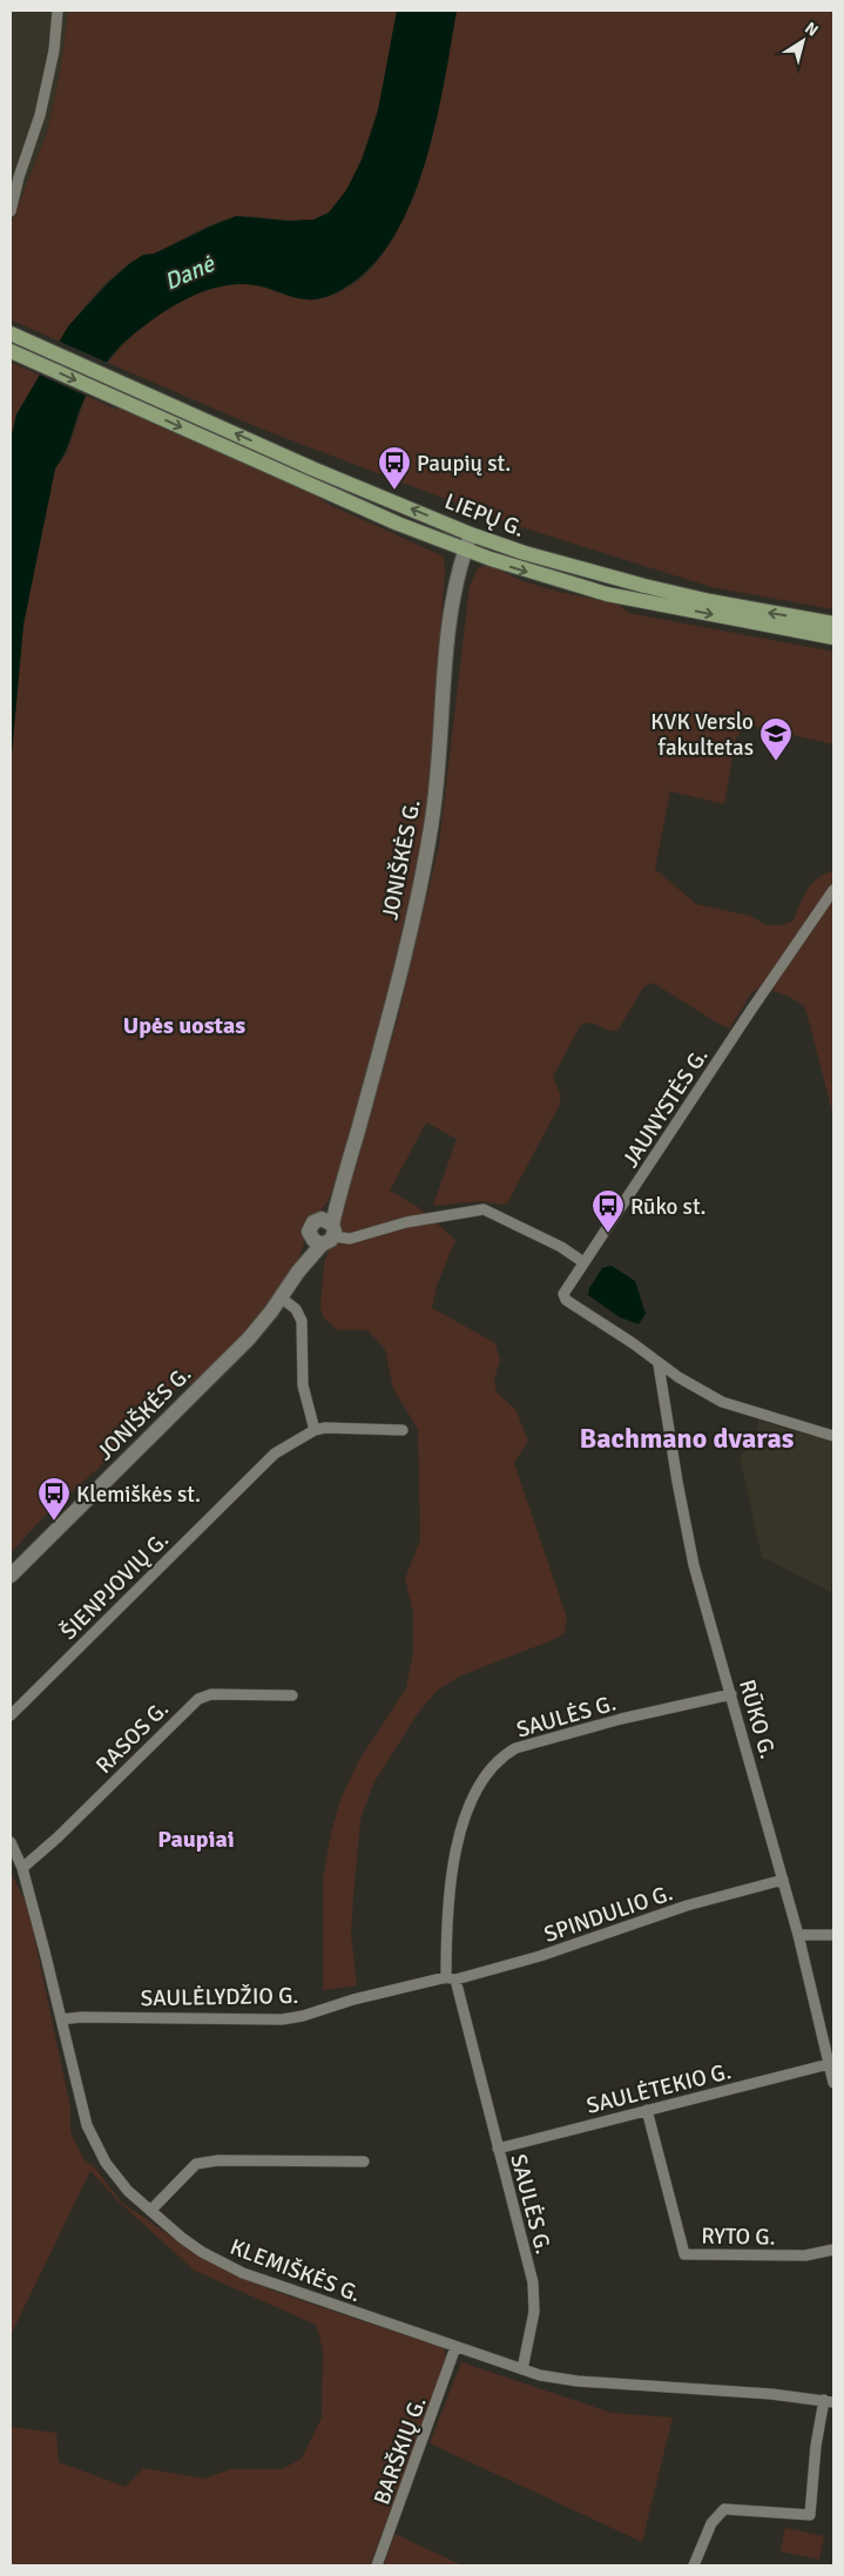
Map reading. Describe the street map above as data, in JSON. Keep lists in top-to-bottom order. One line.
{"streets":{"main road":["LIEPŲ G.","JONIŠKĖS G."],"street":["JAUNYSTĖS G.","ŠIENPJOVIŲ G.","SAULĖS G.","RŪKO G.","RASOS G.","SPINDULIO G.","SAULĖLYDŽIO G.","SAULĖTEKIO G.","RYTO G.","KLEMIŠKĖS G.","BARŠKIŲ G."]},"crossings":[["LIEPŲ G.","JONIŠKĖS G."],["JAUNYSTĖS G.","RŪKO G."],["SAULĖS G.","RŪKO G."],["SAULĖS G.","SPINDULIO G."],["SAULĖS G.","SAULĖLYDŽIO G."],["SAULĖS G.","SAULĖTEKIO G."],["SAULĖS G.","KLEMIŠKĖS G."],["RŪKO G.","SPINDULIO G."],["RŪKO G.","SAULĖTEKIO G."],["RASOS G.","KLEMIŠKĖS G."],["SPINDULIO G.","SAULĖLYDŽIO G."],["SAULĖLYDŽIO G.","KLEMIŠKĖS G."],["SAULĖTEKIO G.","RYTO G."],["KLEMIŠKĖS G.","BARŠKIŲ G."]],"districts":["Upės uostas","Bachmano dvaras","Paupiai"],"water":["Danė"],"places":{"bus stop":["Paupių st.","Rūko st.","Klemiškės st."],"school or university":["KVK Verslo fakultetas"]},"north":"top right"}
